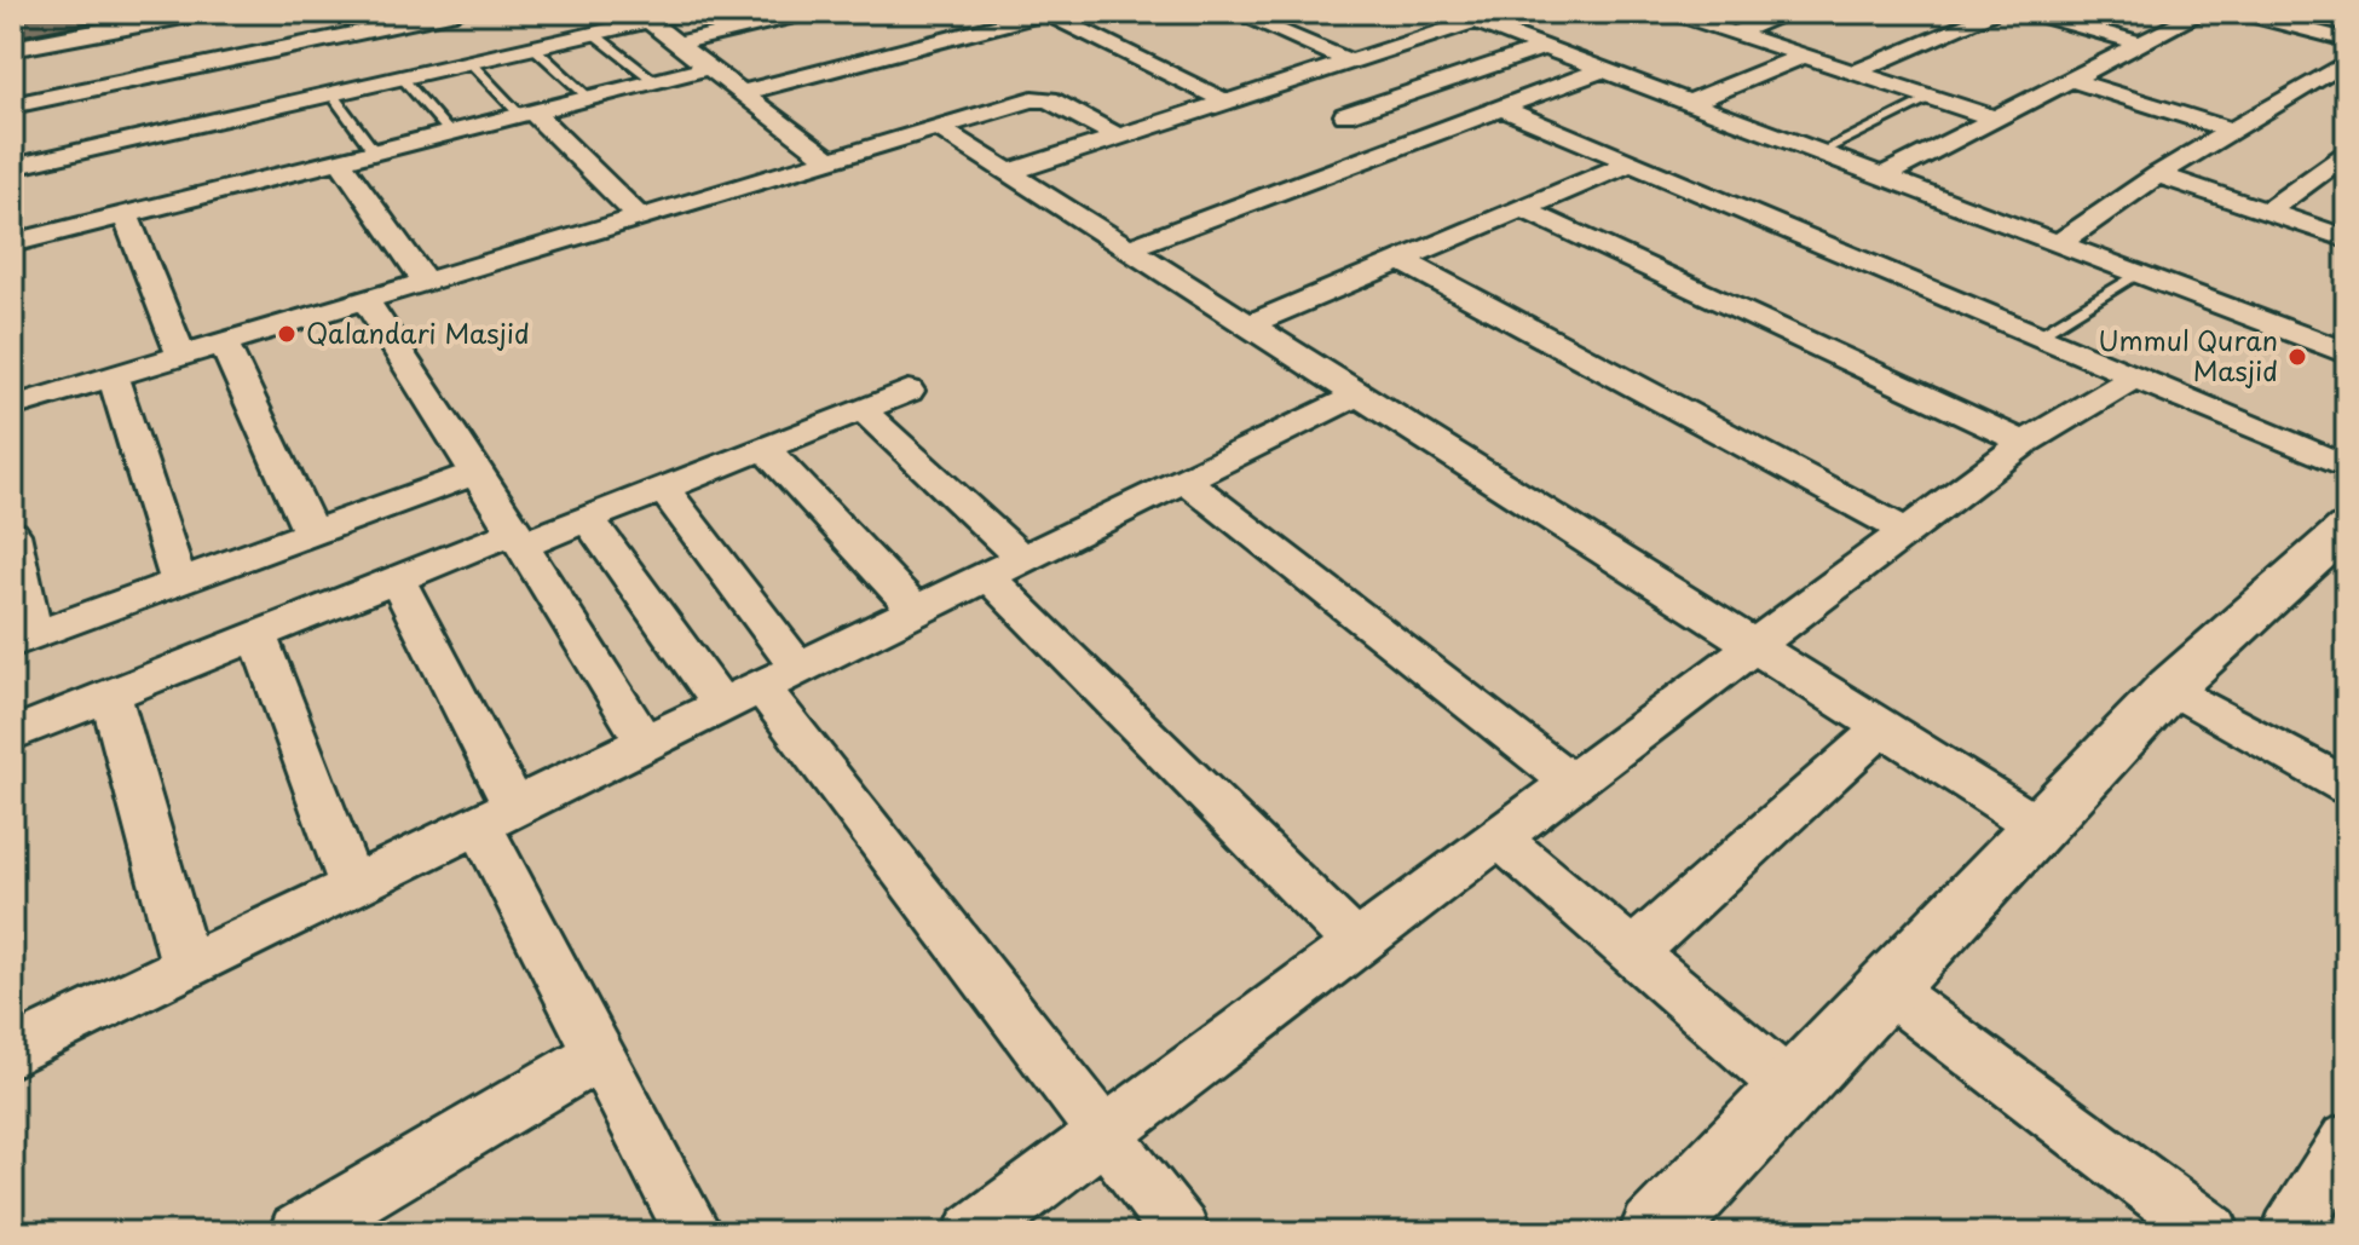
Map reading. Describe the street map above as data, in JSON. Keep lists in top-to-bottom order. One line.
{"places":["Qalandari Masjid","Ummul Quran Masjid"]}
